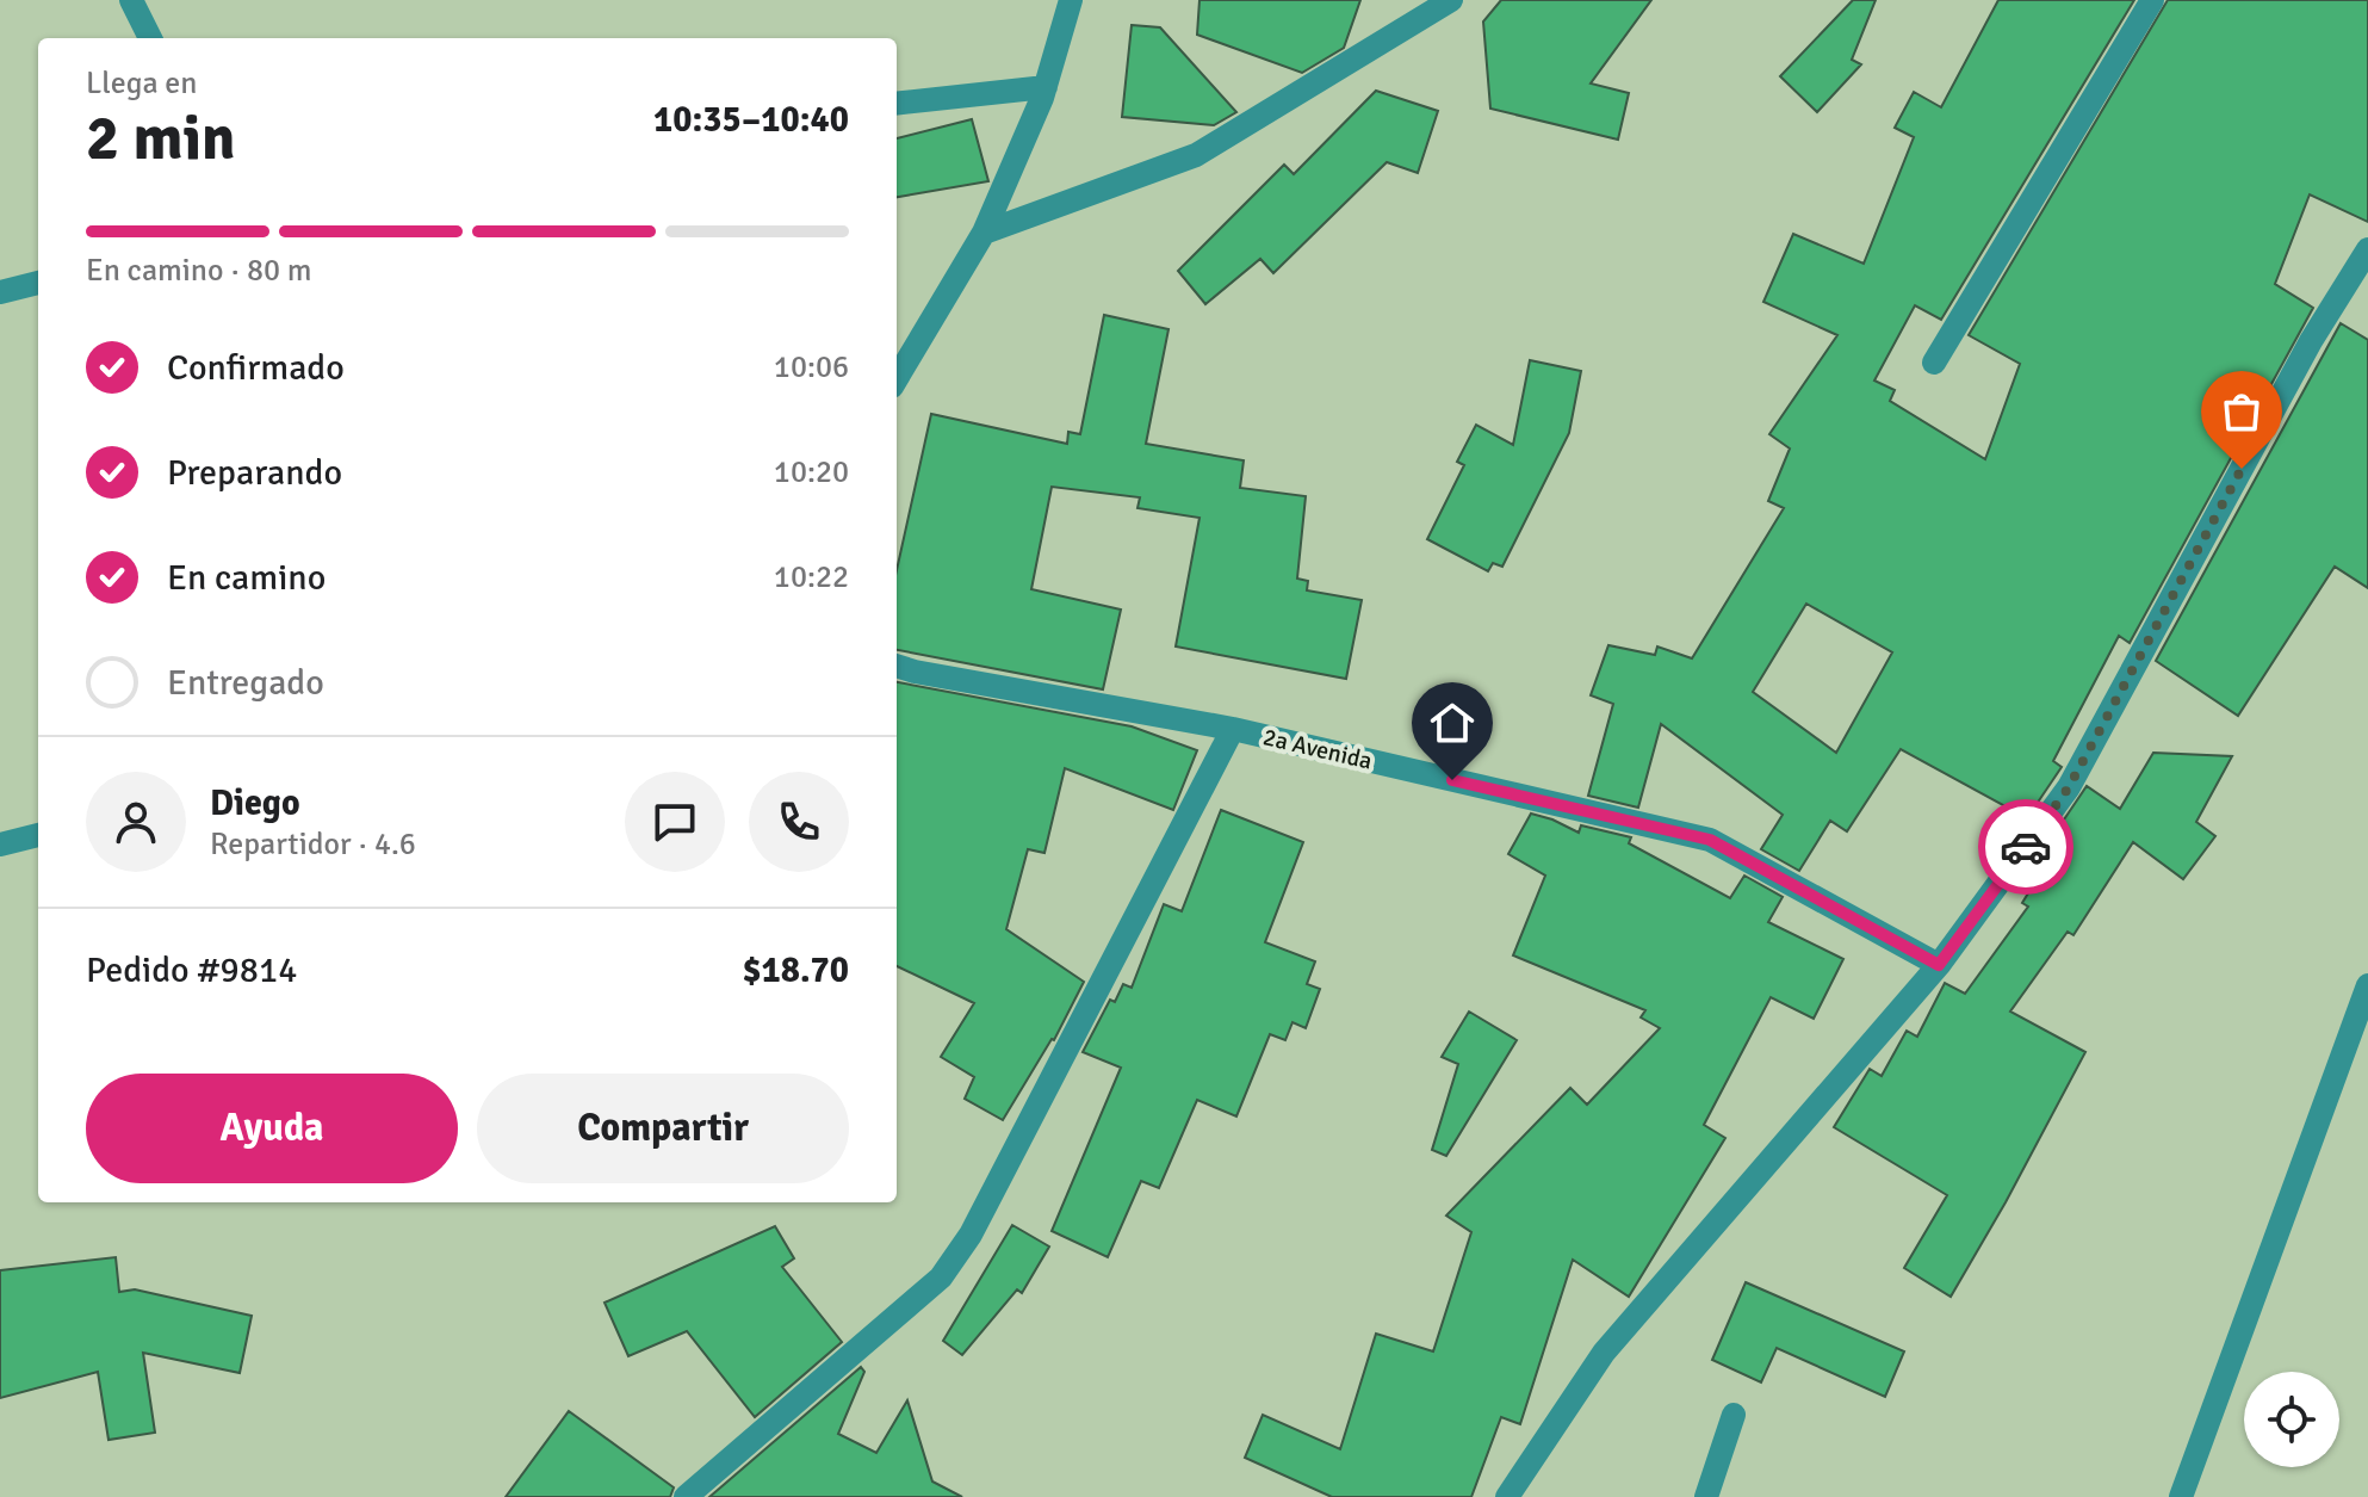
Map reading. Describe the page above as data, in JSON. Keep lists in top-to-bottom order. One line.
{"streets":{"street":["2a Avenida"]},"page":{"heading":["2 min","Llega en","10:35–10:40"],"panel":["Diego","Repartidor · 4.6","Pedido #9814","$18.70"],"bar":"En camino · 80 m","list":[["Confirmado","10:06"],["Preparando","10:20"],["En camino","10:22"],"Entregado"],"buttons":["Ayuda","Compartir"]}}
